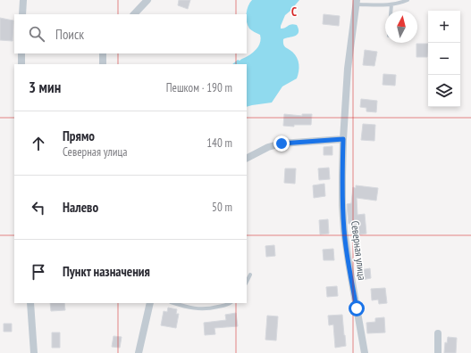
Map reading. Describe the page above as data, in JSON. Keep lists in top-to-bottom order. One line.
{"streets":{"street":["Северная улица"]},"north":"top","page":{"map_buttons":["+","−"],"search":"Поиск","heading":["3 мин","Пешком · 190 m"],"list":[["Прямо","Северная улица","140 m"],["Налево","50 m"],"Пункт назначения"]},"grid":{"columns":["C"]}}
